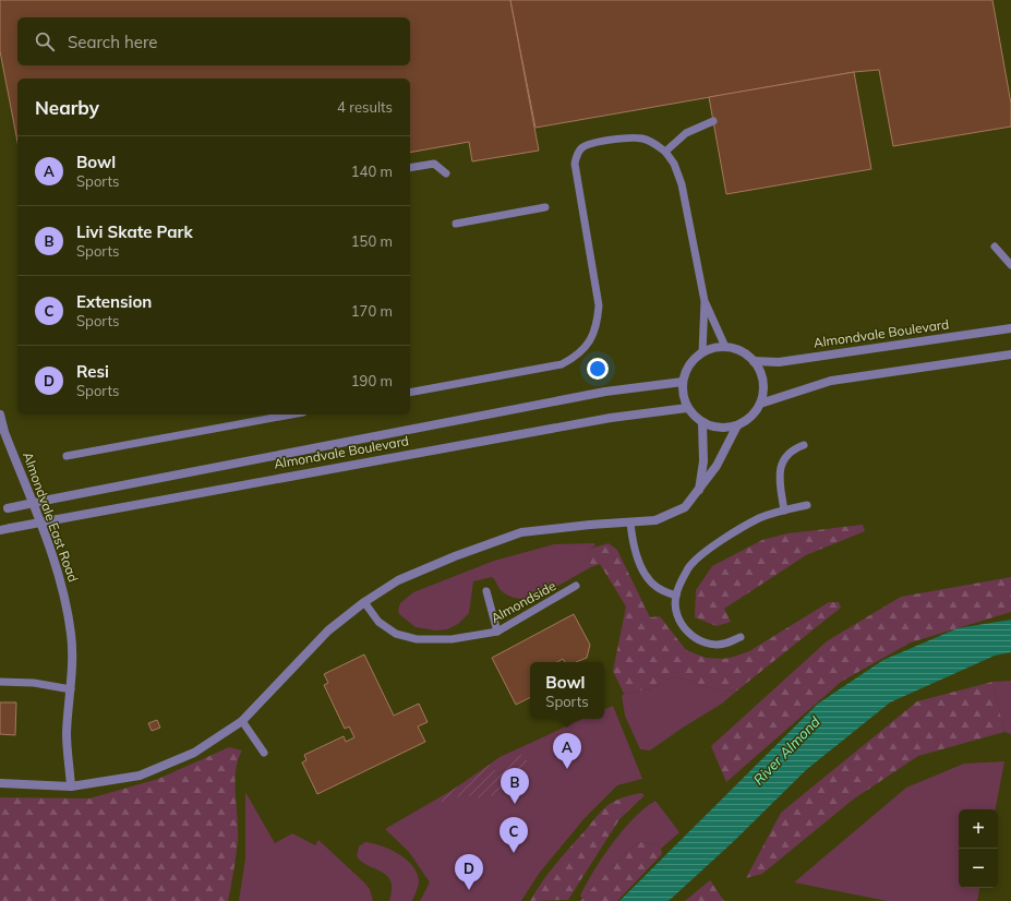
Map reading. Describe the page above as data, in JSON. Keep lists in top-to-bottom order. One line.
{"streets":{"street":["Almondvale Boulevard","Almondvale East Road"],"lane":["Almondside"]},"water":["River Almond"],"page":{"search":"Search here","heading":["Nearby","4 results"],"list":[{"mark":"A","name":"Bowl","note":"Sports","value":"140 m"},{"mark":"B","name":"Livi Skate Park","note":"Sports","value":"150 m"},{"mark":"C","name":"Extension","note":"Sports","value":"170 m"},{"mark":"D","name":"Resi","note":"Sports","value":"190 m"}],"popup":["Bowl","Sports"],"pins":["A","B","C","D"],"map_buttons":["+","−"]}}
